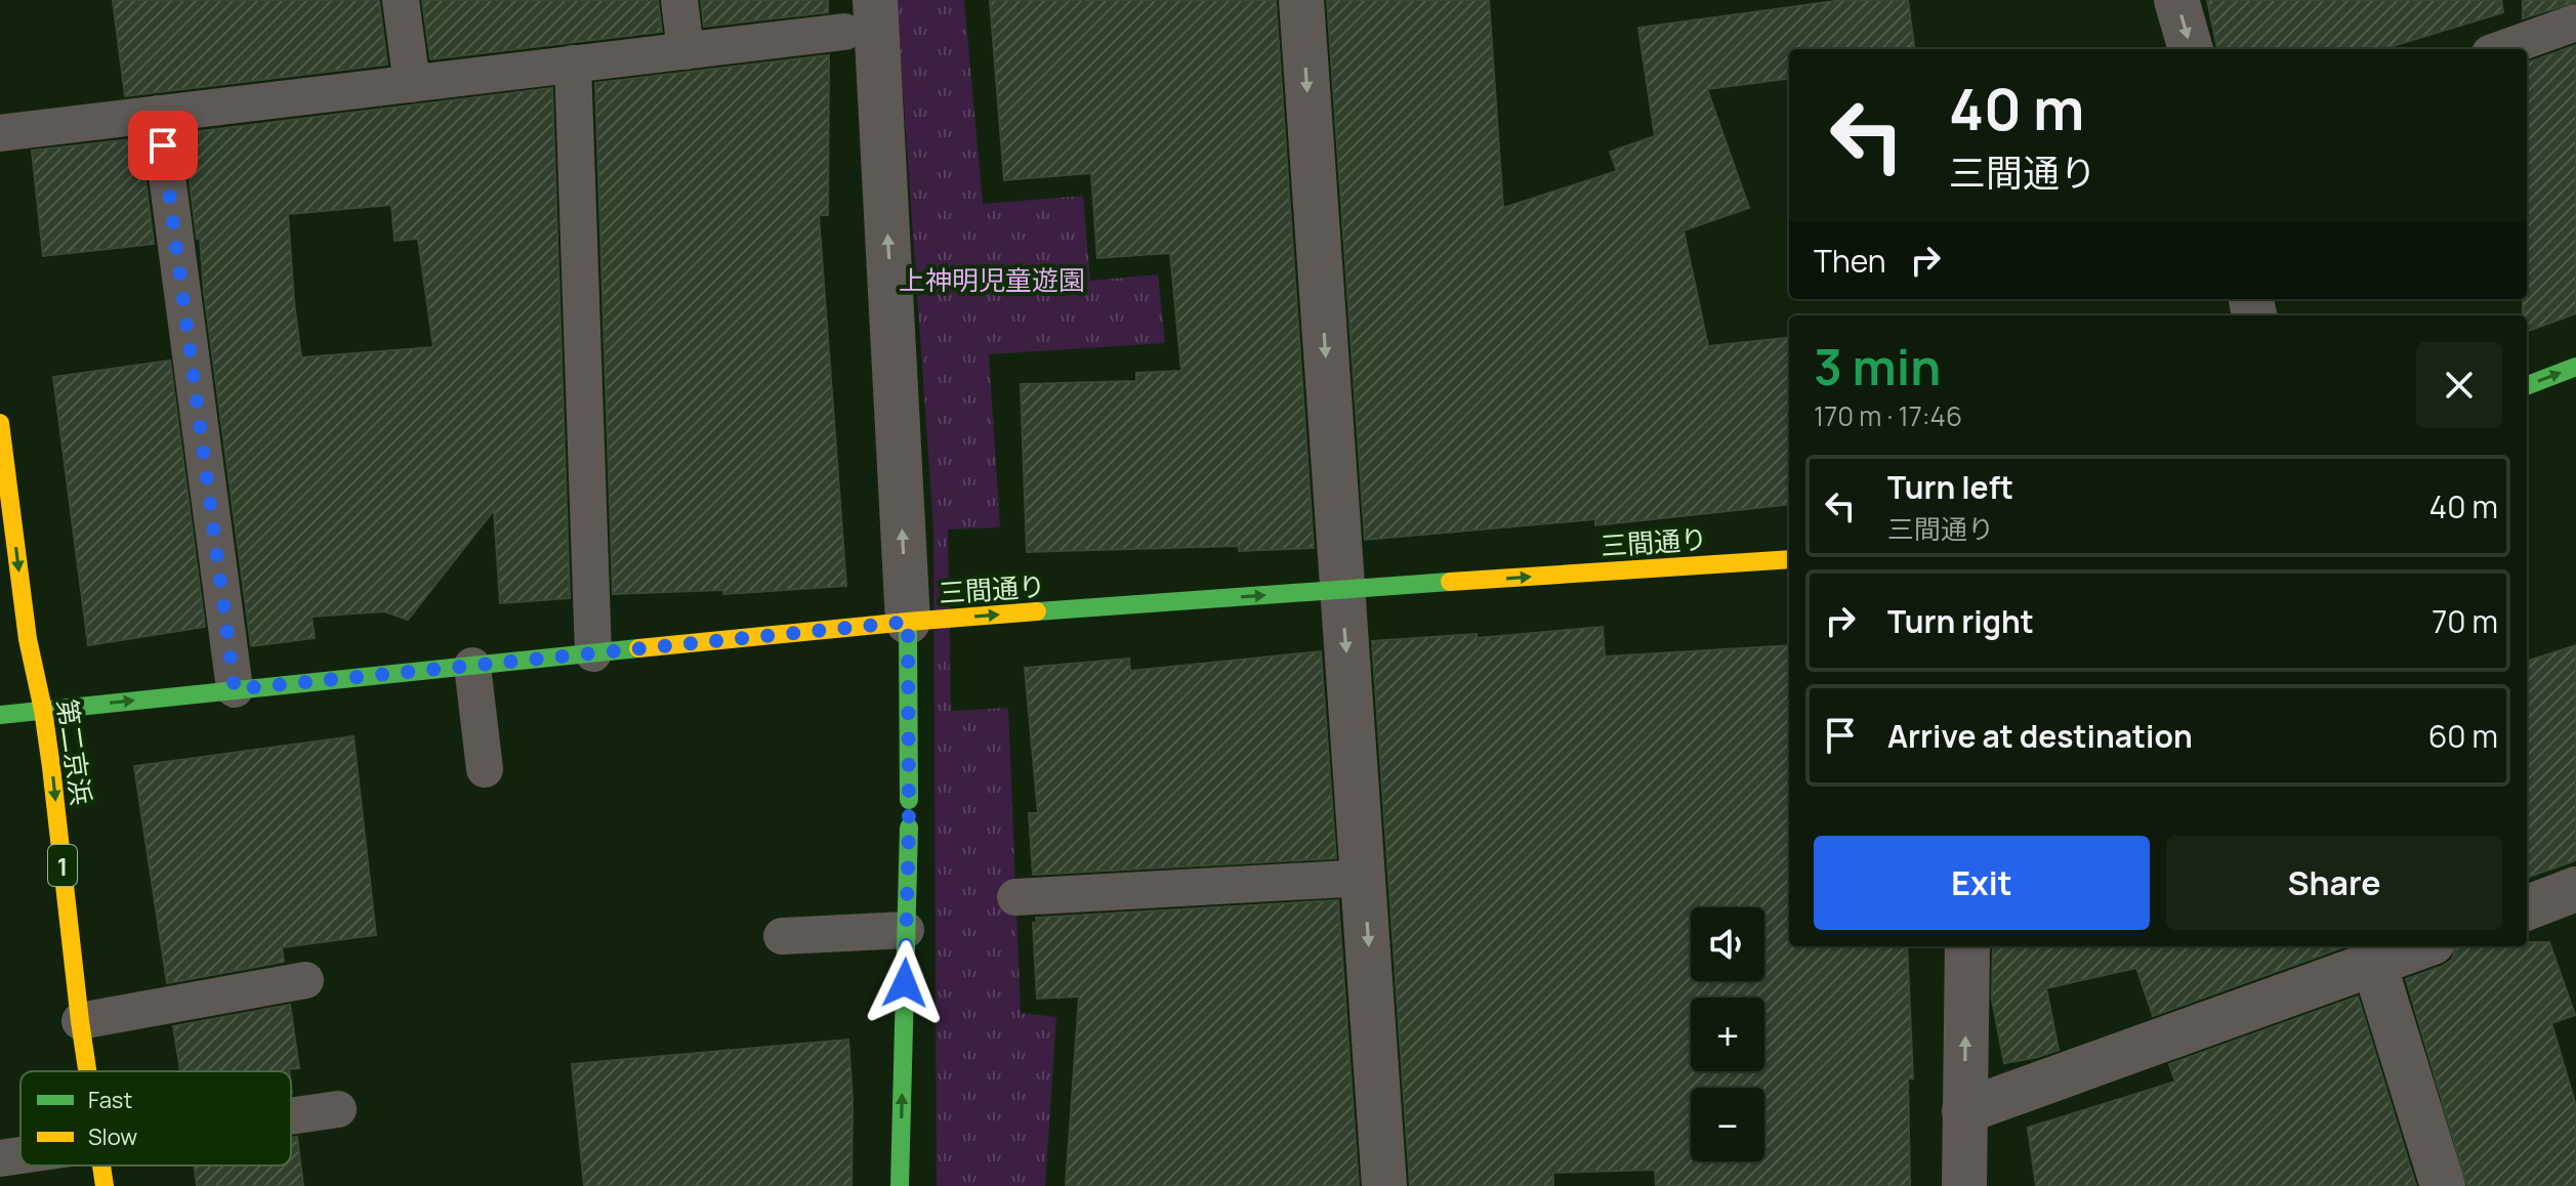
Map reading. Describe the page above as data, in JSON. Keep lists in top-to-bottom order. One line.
{"streets":{"main road":["三間通り","第二京浜","1"]},"crossings":[["三間通り","第二京浜"]],"one_way":["三間通り","第二京浜"],"parks":["上神明児童遊園"],"legend":["Fast","Slow"],"page":{"turn":["40 m","三間通り"],"then":"Then","heading":["3 min","170 m · 17:46"],"list":[{"name":"Turn left","note":"三間通り","value":"40 m"},{"name":"Turn right","value":"70 m"},{"name":"Arrive at destination","value":"60 m"}],"buttons":["Exit","Share"],"map_buttons":["+","−"]}}
